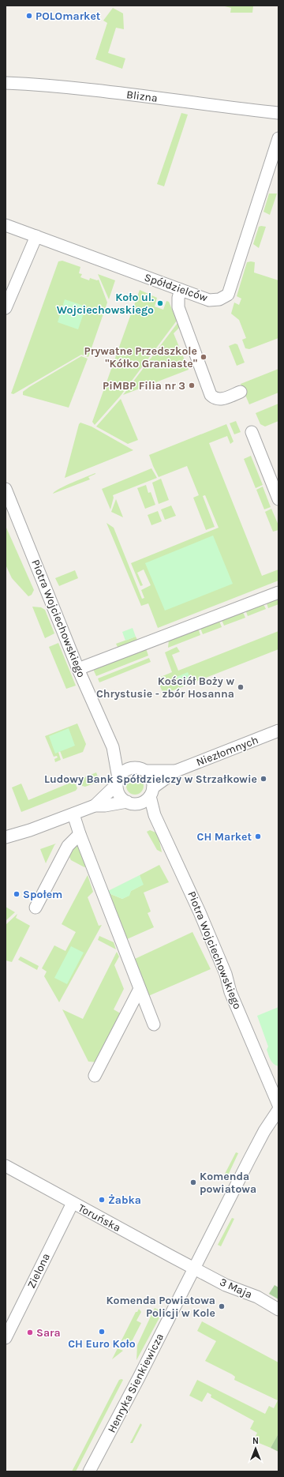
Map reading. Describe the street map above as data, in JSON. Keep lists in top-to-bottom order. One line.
{"streets":{"street":["Blizna","Spółdzielców","Piotra Wojciechowskiego","Niezłomnych","Toruńska","Zielona","3 Maja","Henryka Sienkiewicza"]},"crossings":[["Piotra Wojciechowskiego","Niezłomnych"],["Toruńska","Zielona"],["Toruńska","3 Maja"],["Toruńska","Henryka Sienkiewicza"],["3 Maja","Henryka Sienkiewicza"]],"places":["POLOmarket","Koło ul. Wojciechowskiego","Prywatne Przedszkole \"Kółko Graniaste\"","PiMBP Filia nr 3","Kościół Boży w Chrystusie - zbór Hosanna","Ludowy Bank Spółdzielczy w Strzałkowie","CH Market","Społem","Komenda powiatowa","Żabka","Komenda Powiatowa Policji w Kole","CH Euro Koło","Sara"],"north":"top"}
